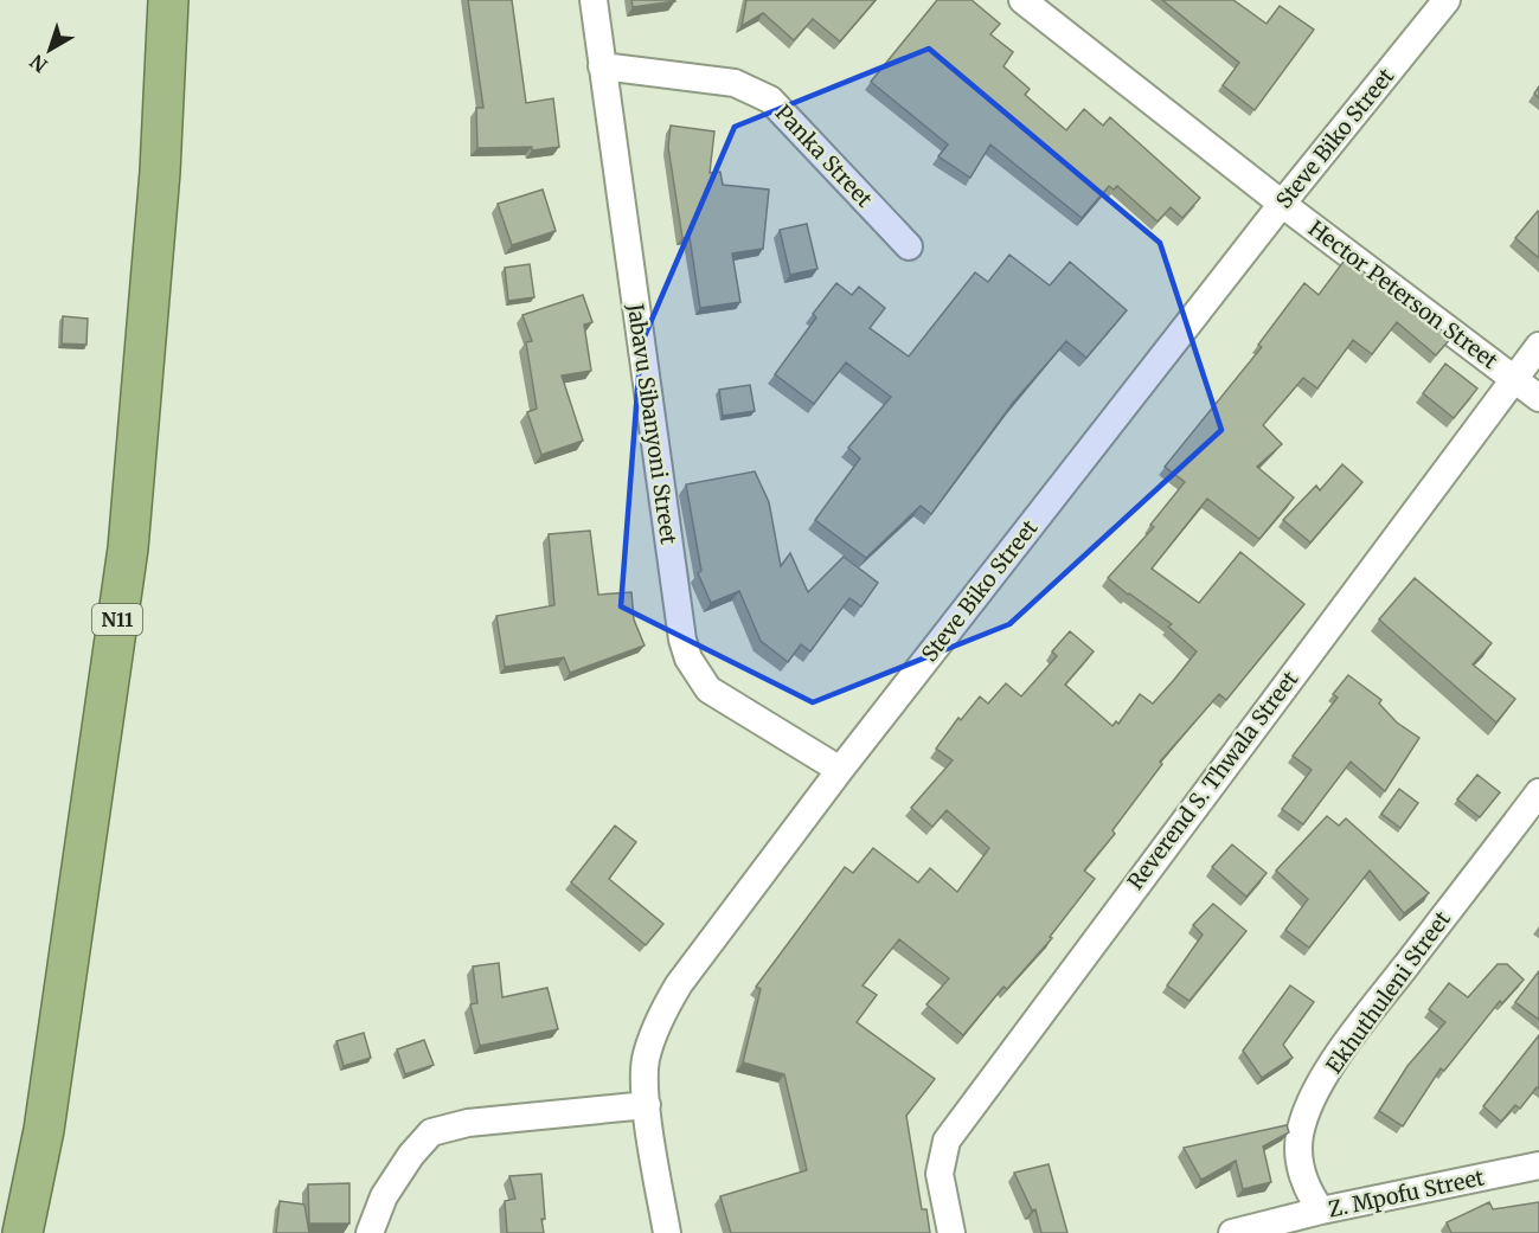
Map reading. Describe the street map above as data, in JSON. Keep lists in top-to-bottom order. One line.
{"streets":{"highway":["N11"],"street":["Steve Biko Street","Panka Street","Hector Peterson Street","Jabavu Sibanyoni Street","Reverend S. Thwala Street","Ekhuthuleni Street","Z. Mpofu Street"]},"crossings":[["Steve Biko Street","Hector Peterson Street"],["Steve Biko Street","Jabavu Sibanyoni Street"],["Panka Street","Jabavu Sibanyoni Street"],["Hector Peterson Street","Reverend S. Thwala Street"],["Ekhuthuleni Street","Z. Mpofu Street"]],"north":"bottom left"}
